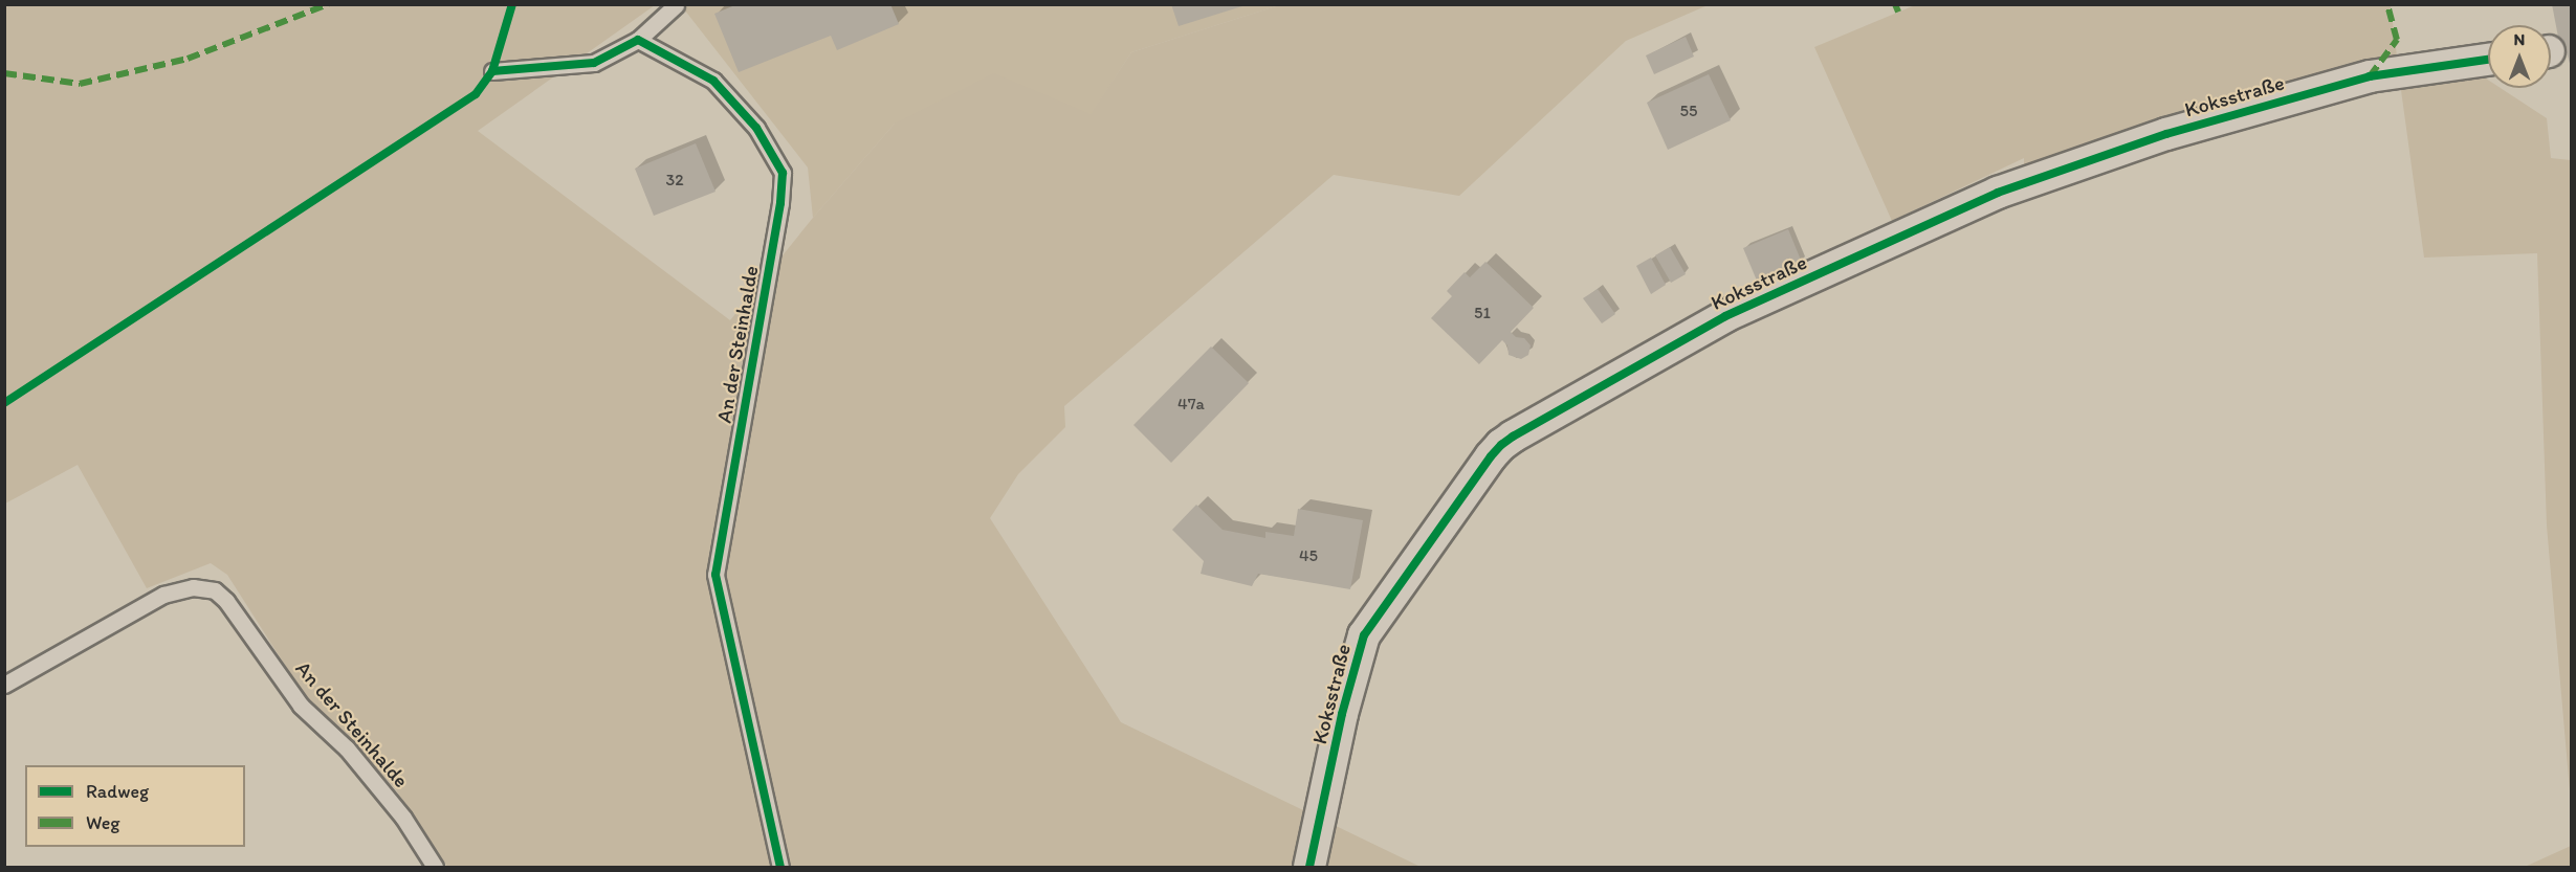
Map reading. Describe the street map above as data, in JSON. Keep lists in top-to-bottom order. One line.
{"streets":{"street":["Koksstraße"],"lane":["An der Steinhalde"]},"house_numbers":["55","32","51","47a","45"],"legend":["Radweg","Weg"],"north":"top"}
